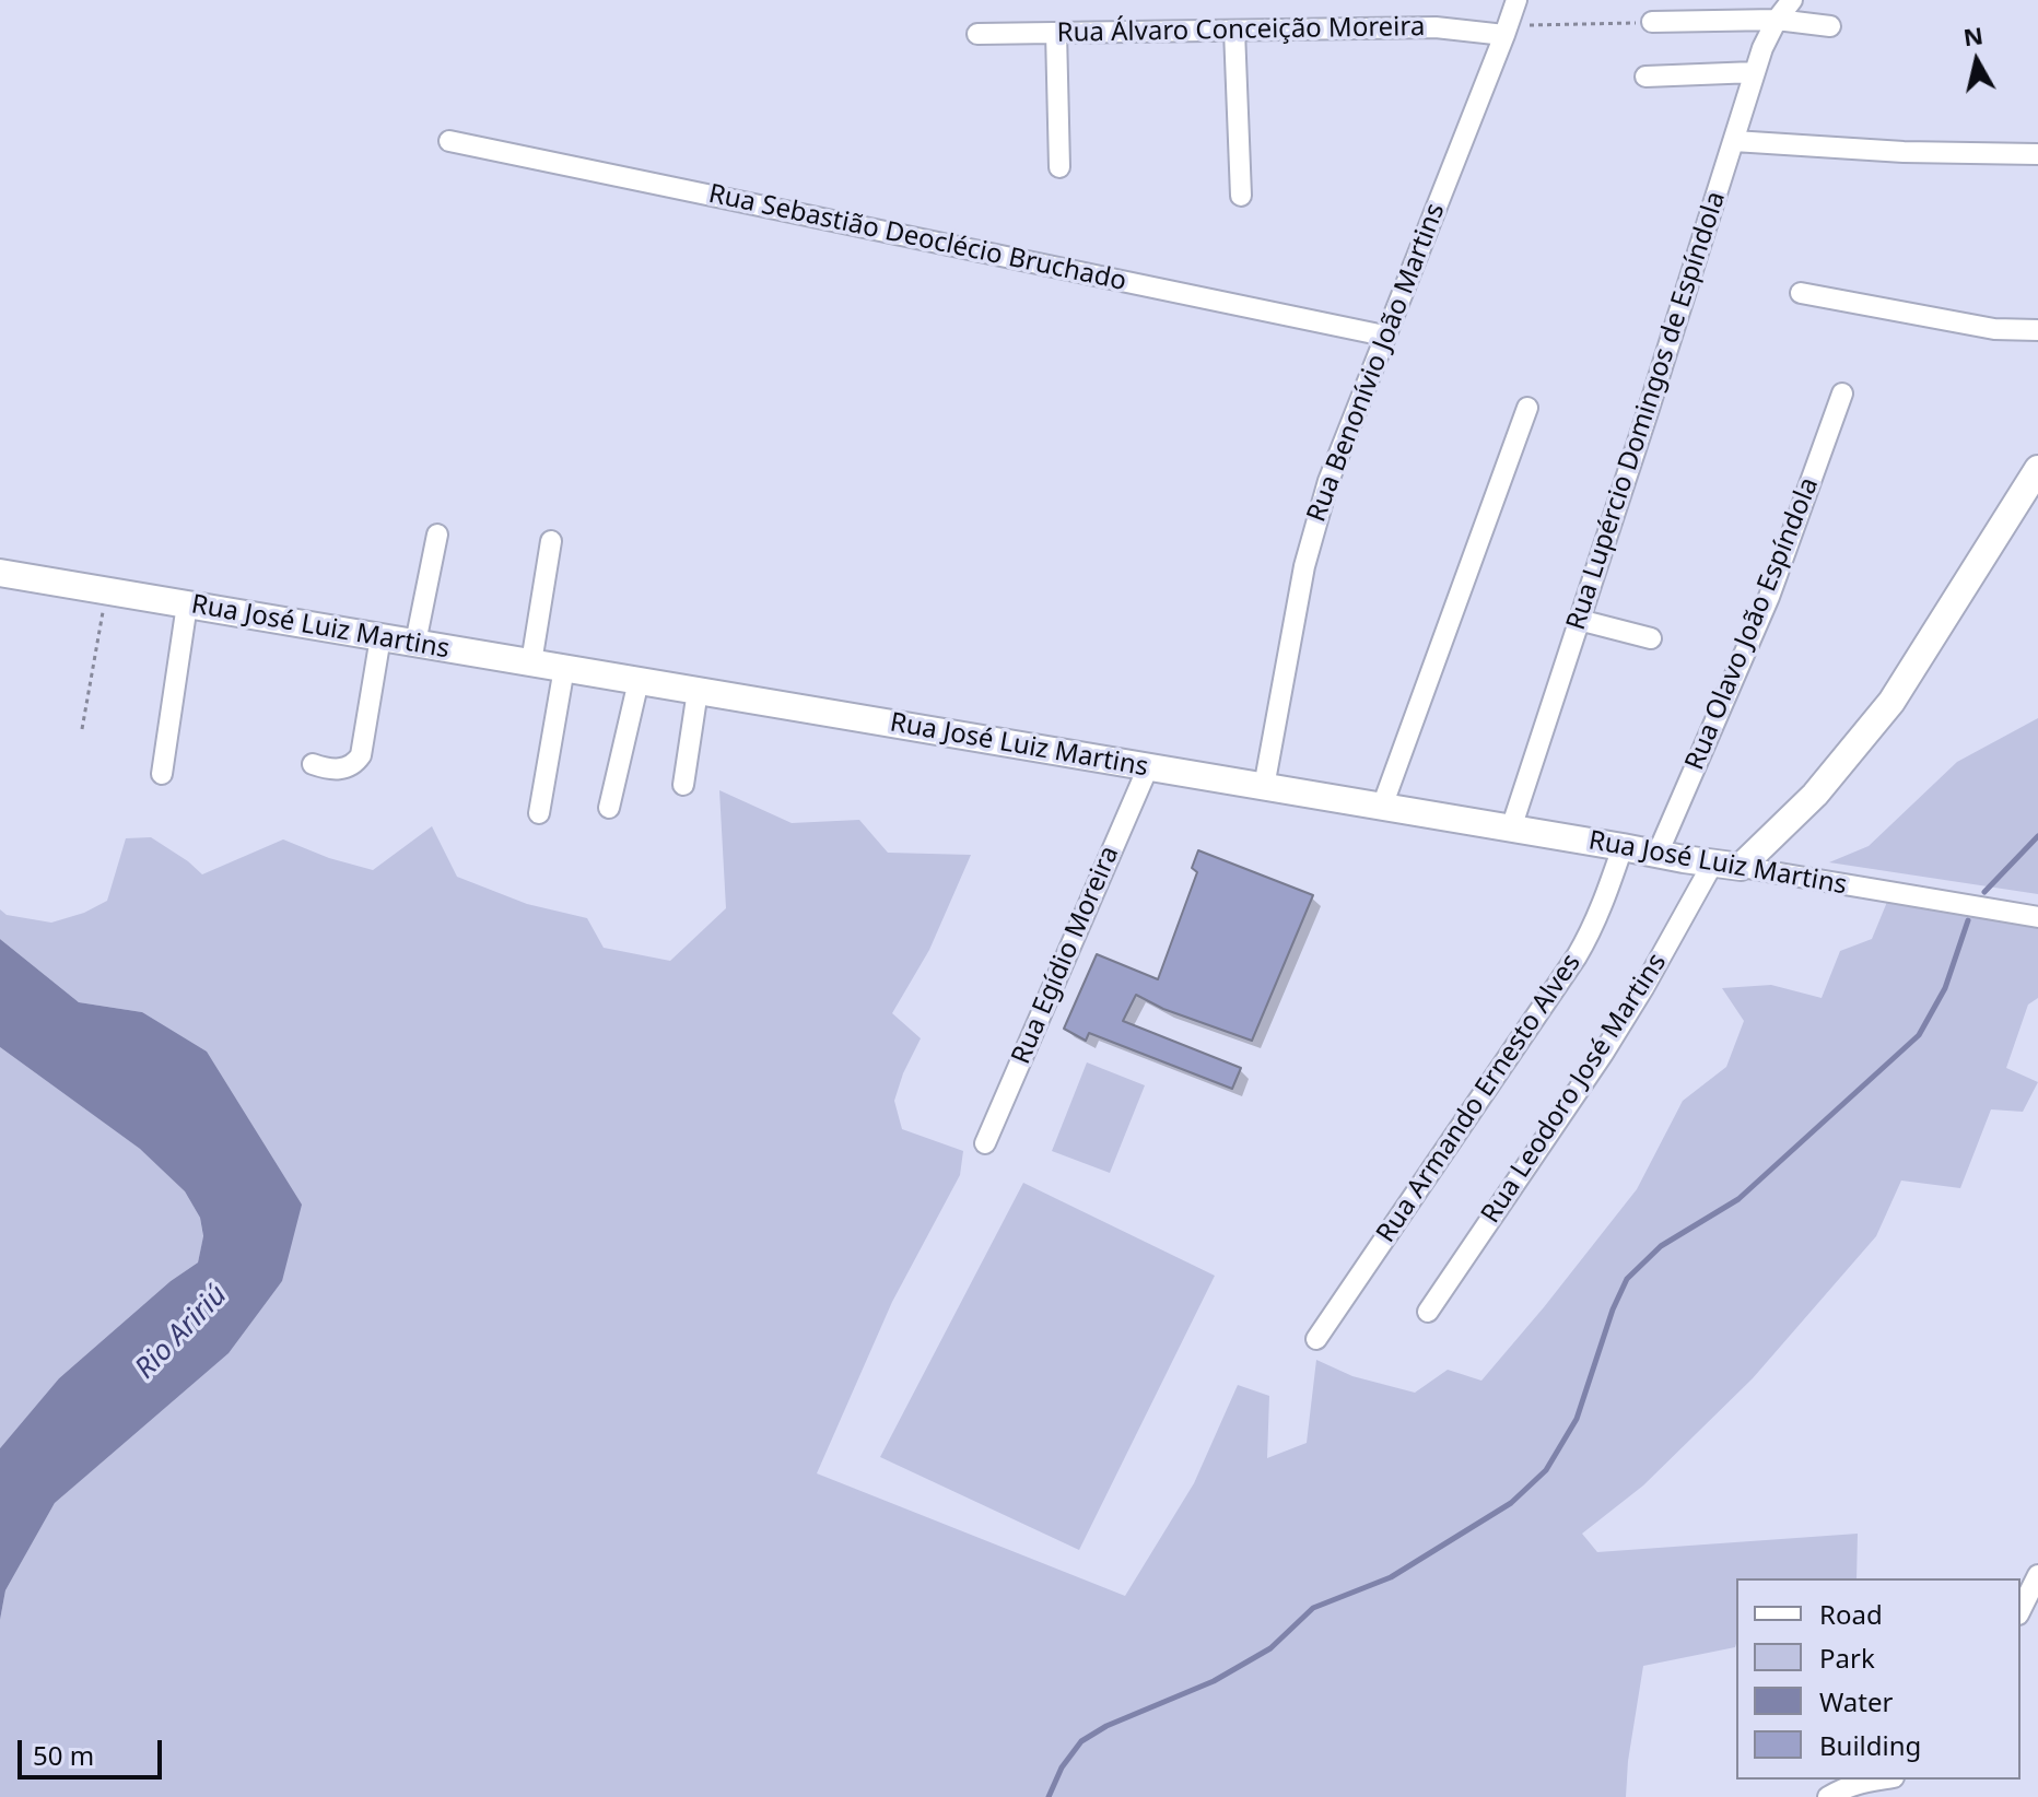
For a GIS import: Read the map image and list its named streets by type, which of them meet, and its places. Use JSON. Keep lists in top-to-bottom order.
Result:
{
  "streets": {
    "main road": ["Rua José Luiz Martins"],
    "street": [
      "Rua Álvaro Conceição Moreira",
      "Rua Sebastião Deoclécio Bruchado",
      "Rua Benonívio João Martins",
      "Rua Lupércio Domingos de Espíndola",
      "Rua Olavo João Espíndola",
      "Rua Egídio Moreira",
      "Rua Leodoro José Martins",
      "Rua Armando Ernesto Alves"
    ]
  },
  "crossings": [
    ["Rua Álvaro Conceição Moreira", "Rua Benonívio João Martins"],
    ["Rua Sebastião Deoclécio Bruchado", "Rua Benonívio João Martins"],
    ["Rua Benonívio João Martins", "Rua José Luiz Martins"],
    ["Rua Lupércio Domingos de Espíndola", "Rua José Luiz Martins"],
    ["Rua Olavo João Espíndola", "Rua José Luiz Martins"],
    ["Rua José Luiz Martins", "Rua Egídio Moreira"],
    ["Rua José Luiz Martins", "Rua Leodoro José Martins"],
    ["Rua José Luiz Martins", "Rua Armando Ernesto Alves"]
  ],
  "water": ["Rio Aririú"],
  "legend": [
    "Road",
    "Park",
    "Water",
    "Building"
  ],
  "scale_bar": "50 m",
  "north": "top"
}
